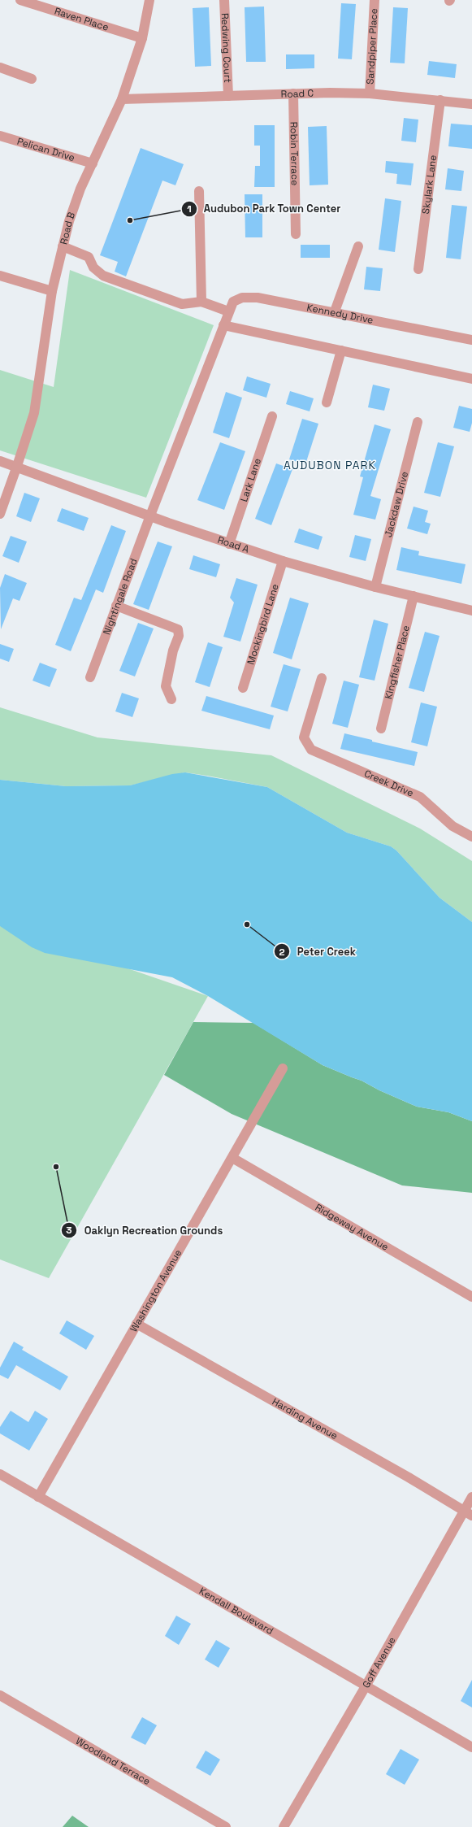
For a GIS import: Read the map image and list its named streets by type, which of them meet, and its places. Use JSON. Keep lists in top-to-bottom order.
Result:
{
  "streets": {
    "street": [
      "Raven Place",
      "Sandpiper Place",
      "Redwing Court",
      "Road C",
      "Pelican Drive",
      "Robin Terrace",
      "Skylark Lane",
      "Road B",
      "Kennedy Drive",
      "Lark Lane",
      "Jackdaw Drive",
      "Road A",
      "Nightingale Road",
      "Mockingbird Lane",
      "Kingfisher Place",
      "Creek Drive",
      "Ridgeway Avenue",
      "Washington Avenue",
      "Harding Avenue",
      "Kendall Boulevard",
      "Goff Avenue",
      "Woodland Terrace"
    ]
  },
  "crossings": [
    ["Raven Place", "Road B"],
    ["Sandpiper Place", "Road C"],
    ["Redwing Court", "Road C"],
    ["Road C", "Robin Terrace"],
    ["Road C", "Skylark Lane"],
    ["Road C", "Road B"],
    ["Pelican Drive", "Road B"],
    ["Road B", "Road A"],
    ["Kennedy Drive", "Road A"],
    ["Kennedy Drive", "Nightingale Road"],
    ["Lark Lane", "Road A"],
    ["Jackdaw Drive", "Road A"],
    ["Road A", "Nightingale Road"],
    ["Road A", "Mockingbird Lane"],
    ["Road A", "Kingfisher Place"],
    ["Ridgeway Avenue", "Washington Avenue"],
    ["Washington Avenue", "Harding Avenue"],
    ["Washington Avenue", "Kendall Boulevard"],
    ["Harding Avenue", "Goff Avenue"],
    ["Kendall Boulevard", "Goff Avenue"]
  ],
  "districts": ["AUDUBON PARK"],
  "places": ["Audubon Park Town Center", "Peter Creek", "Oaklyn Recreation Grounds"]
}
